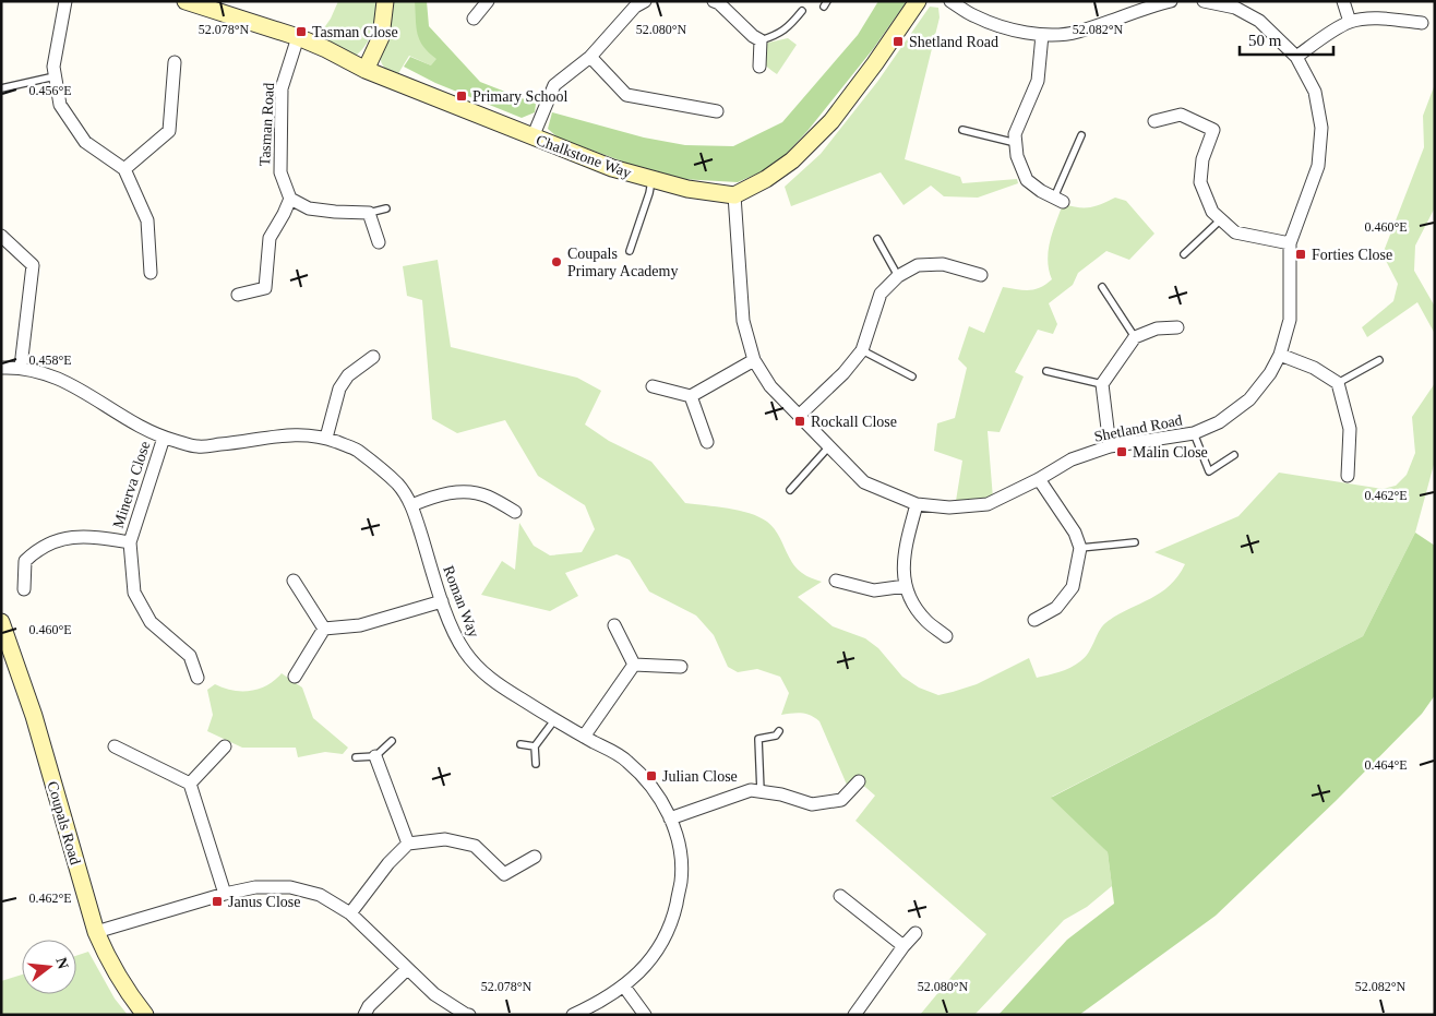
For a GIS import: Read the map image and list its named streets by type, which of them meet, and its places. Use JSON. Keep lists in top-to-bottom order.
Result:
{
  "streets": {
    "street": [
      "Tasman Road",
      "Chalkstone Way",
      "Shetland Road",
      "Minerva Close",
      "Roman Way",
      "Coupals Road"
    ]
  },
  "crossings": [
    ["Tasman Road", "Chalkstone Way"],
    ["Chalkstone Way", "Shetland Road"],
    ["Minerva Close", "Roman Way"]
  ],
  "places": {
    "transit": [
      "Tasman Close",
      "Shetland Road",
      "Primary School",
      "Forties Close",
      "Rockall Close",
      "Malin Close",
      "Julian Close",
      "Janus Close"
    ],
    "other": ["Coupals Primary Academy"]
  },
  "scale_bar": "50 m",
  "north": "right",
  "coordinates": [
    "52.078°N",
    "52.080°N",
    "52.082°N",
    "0.456°E",
    "0.460°E",
    "0.458°E",
    "0.462°E",
    "0.464°E"
  ]
}
